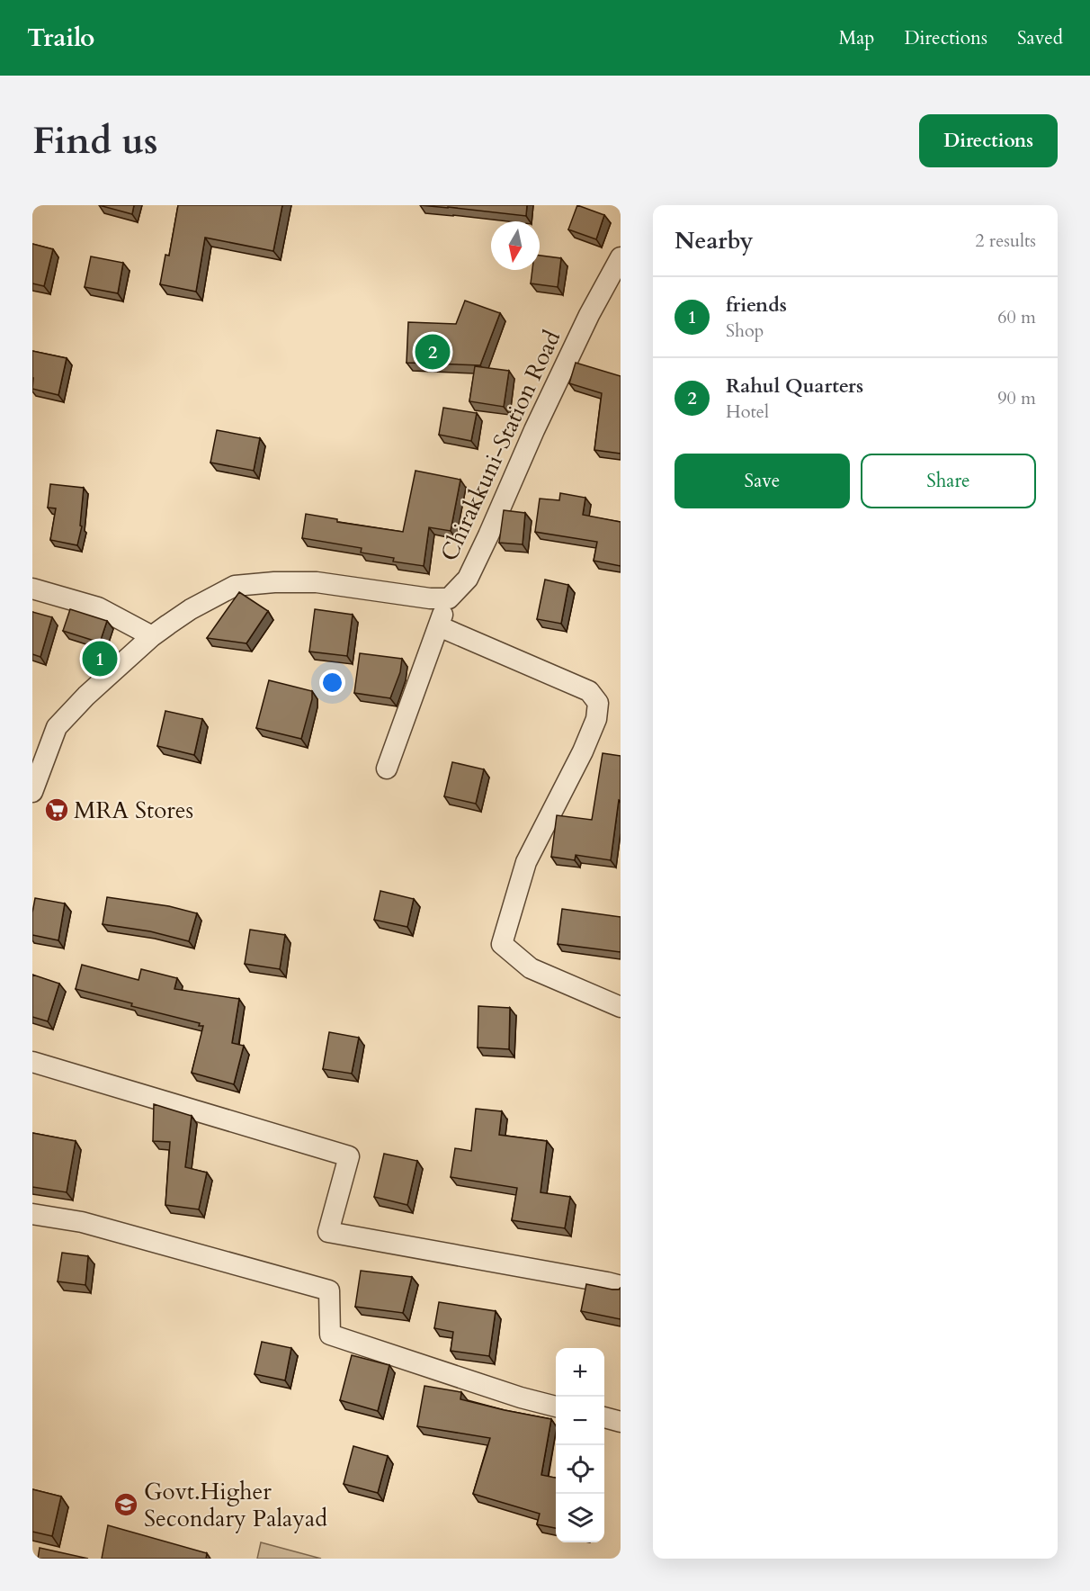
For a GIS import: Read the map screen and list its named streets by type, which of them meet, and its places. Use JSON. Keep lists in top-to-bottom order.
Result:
{
  "streets": {
    "street": ["Chirakkuni-Station Road"]
  },
  "places": {
    "supermarket": ["MRA Stores"],
    "school or university": ["Govt.Higher Secondary Palayad"]
  },
  "north": "bottom",
  "page": {
    "header": "Trailo",
    "nav": ["Map", "Directions", "Saved"],
    "buttons": [
      "Directions",
      ["Save", "Share"]
    ],
    "title": "Find us",
    "heading": ["Nearby", "2 results"],
    "list": [
      {
        "mark": "1",
        "name": "friends",
        "note": "Shop",
        "value": "60 m"
      },
      {
        "mark": "2",
        "name": "Rahul Quarters",
        "note": "Hotel",
        "value": "90 m"
      }
    ],
    "pins": ["2", "1"],
    "map_buttons": ["+", "−"]
  }
}
